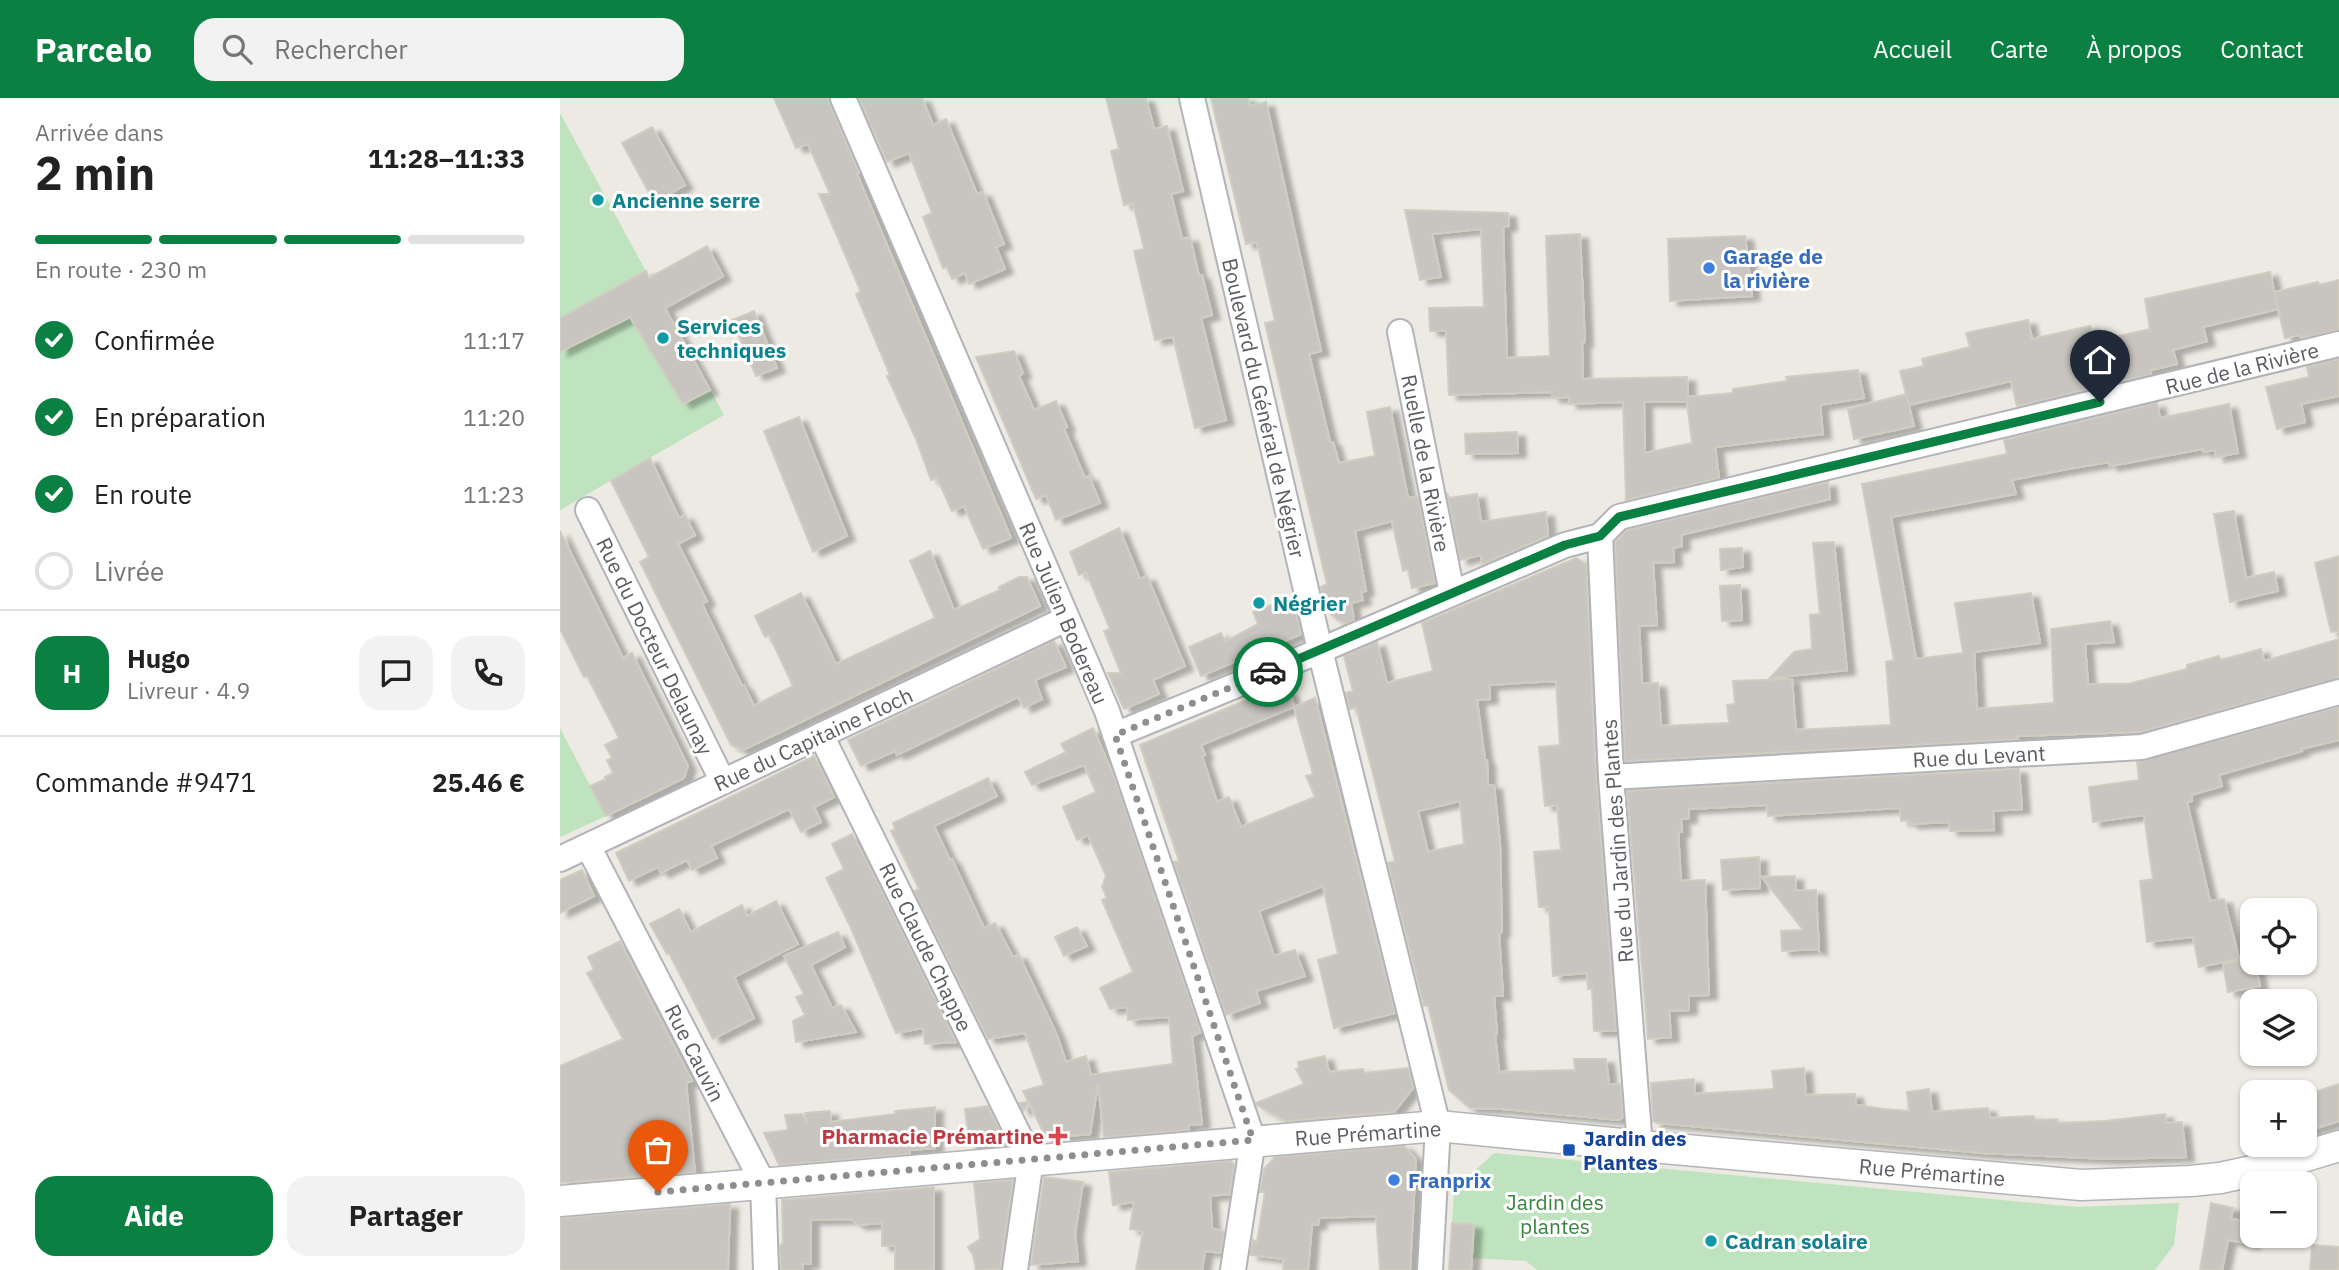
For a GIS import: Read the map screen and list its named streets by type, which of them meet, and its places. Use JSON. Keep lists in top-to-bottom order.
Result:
{
  "streets": {
    "street": [
      "Rue de la Rivière",
      "Boulevard du Général de Négrier",
      "Ruelle de la Rivière",
      "Rue Julien Bodereau",
      "Rue du Docteur Delaunay",
      "Rue du Capitaine Floch",
      "Rue du Levant",
      "Rue du Jardin des Plantes",
      "Rue Claude Chappe",
      "Rue Cauvin",
      "Rue Prémartine"
    ]
  },
  "crossings": [
    ["Rue de la Rivière", "Boulevard du Général de Négrier"],
    ["Rue de la Rivière", "Ruelle de la Rivière"],
    ["Rue de la Rivière", "Rue Julien Bodereau"],
    ["Rue de la Rivière", "Rue du Jardin des Plantes"],
    ["Boulevard du Général de Négrier", "Rue Prémartine"],
    ["Rue Julien Bodereau", "Rue du Capitaine Floch"],
    ["Rue Julien Bodereau", "Rue Prémartine"],
    ["Rue du Docteur Delaunay", "Rue du Capitaine Floch"],
    ["Rue du Capitaine Floch", "Rue Claude Chappe"],
    ["Rue du Capitaine Floch", "Rue Cauvin"],
    ["Rue du Levant", "Rue du Jardin des Plantes"],
    ["Rue du Jardin des Plantes", "Rue Prémartine"],
    ["Rue Claude Chappe", "Rue Prémartine"],
    ["Rue Cauvin", "Rue Prémartine"]
  ],
  "parks": ["Jardin des plantes"],
  "places": {
    "other": [
      "Ancienne serre",
      "Garage de la rivière",
      "Services techniques",
      "Négrier",
      "Franprix",
      "Cadran solaire"
    ],
    "health": ["Pharmacie Prémartine"],
    "transit": ["Jardin des Plantes"]
  },
  "page": {
    "header": "Parcelo",
    "search": "Rechercher",
    "nav": [
      "Accueil",
      "Carte",
      "À propos",
      "Contact"
    ],
    "heading": ["2 min", "Arrivée dans", "11:28–11:33"],
    "panel": [
      "Hugo",
      "Livreur · 4.9",
      "Commande #9471",
      "25.46 €"
    ],
    "bar": "En route · 230 m",
    "list": [
      ["Confirmée", "11:17"],
      ["En préparation", "11:20"],
      ["En route", "11:23"],
      "Livrée"
    ],
    "round": "H",
    "map_buttons": ["+", "−"],
    "buttons": ["Aide", "Partager"]
  }
}
